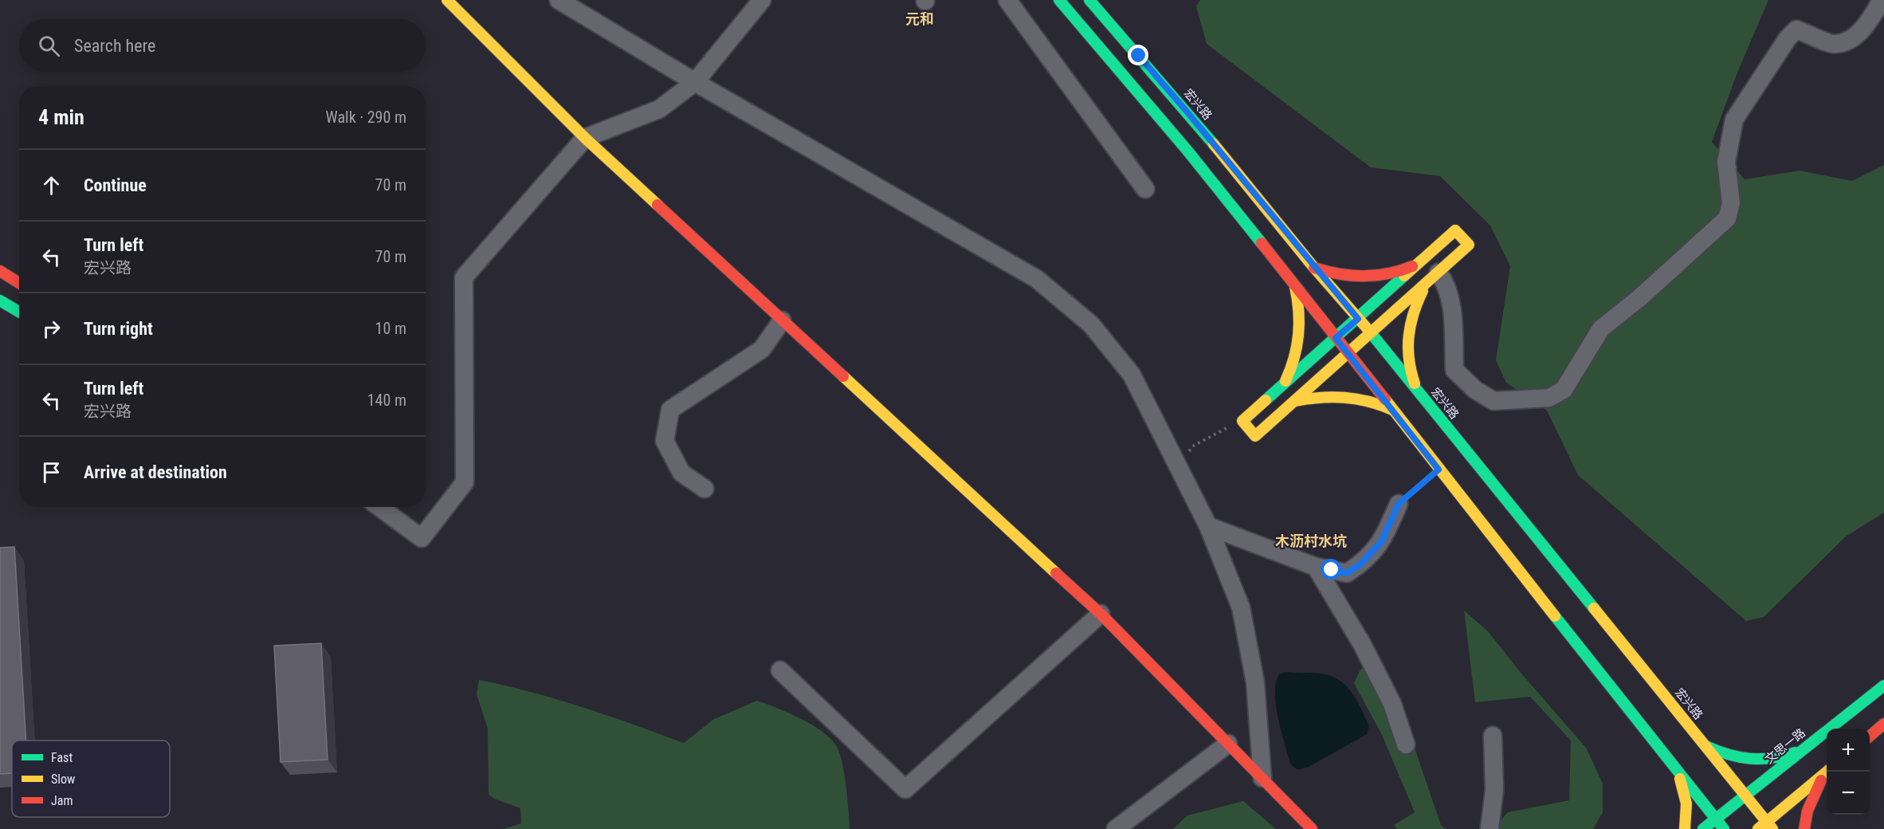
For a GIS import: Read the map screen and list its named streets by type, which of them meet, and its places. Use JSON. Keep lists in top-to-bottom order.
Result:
{
  "streets": {
    "street": ["宏兴路", "文思一路"]
  },
  "crossings": [
    ["宏兴路", "文思一路"]
  ],
  "districts": ["元和", "木沥村水坑"],
  "legend": ["Fast", "Slow", "Jam"],
  "page": {
    "search": "Search here",
    "heading": ["4 min", "Walk · 290 m"],
    "list": [
      ["Continue", "70 m"],
      ["Turn left", "宏兴路", "70 m"],
      ["Turn right", "10 m"],
      ["Turn left", "宏兴路", "140 m"],
      "Arrive at destination"
    ],
    "map_buttons": ["+", "−"]
  }
}
